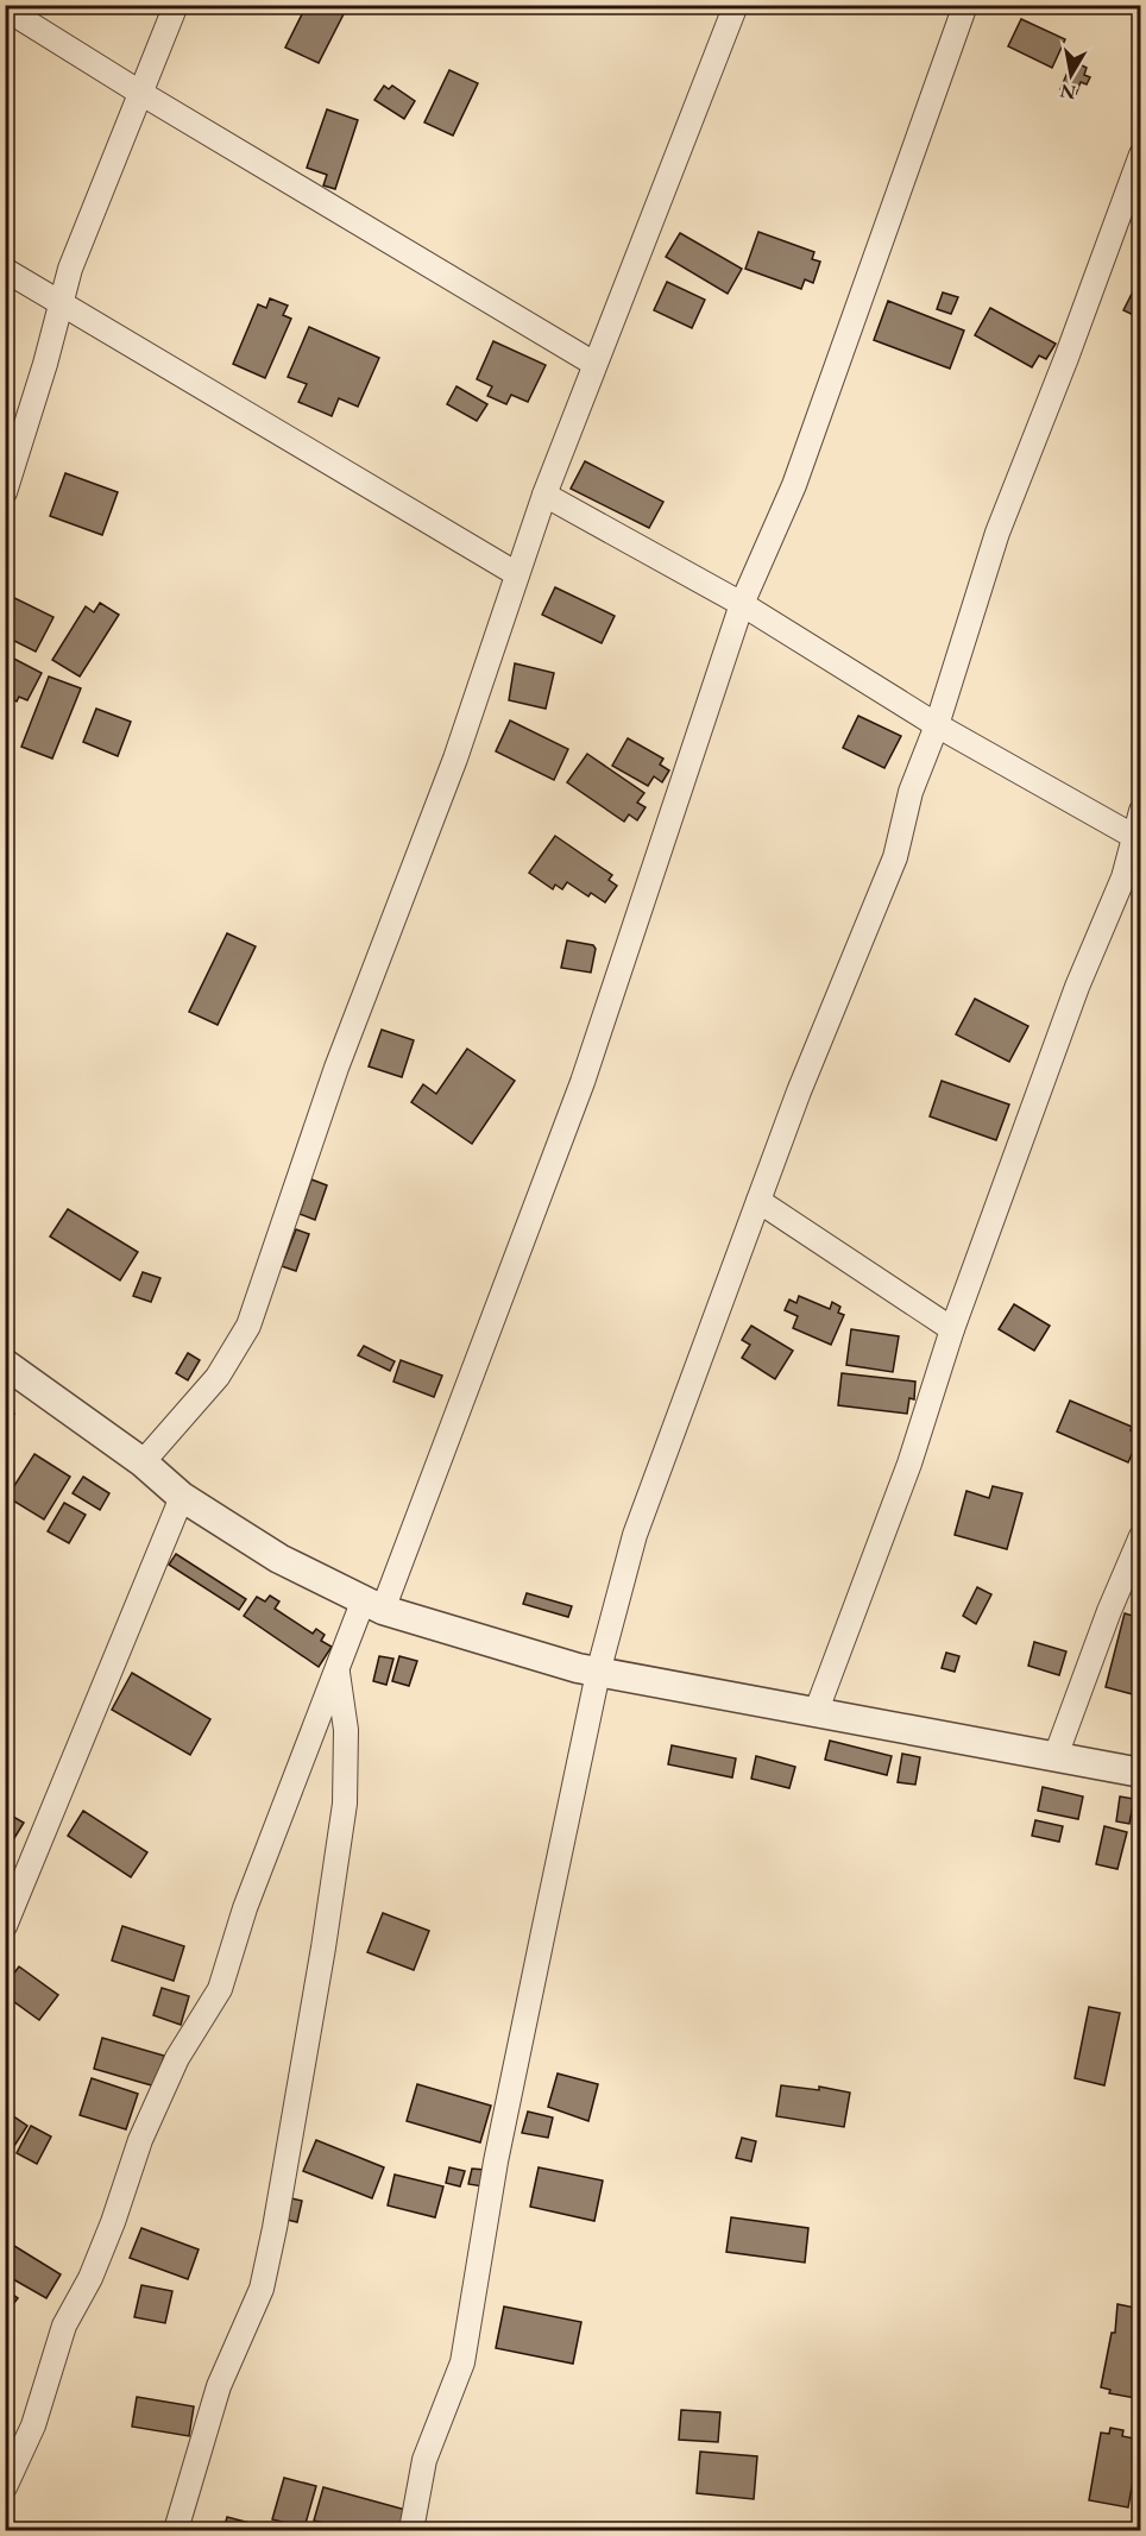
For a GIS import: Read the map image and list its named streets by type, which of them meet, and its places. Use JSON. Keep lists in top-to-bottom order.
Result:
{
  "north": "bottom"
}
